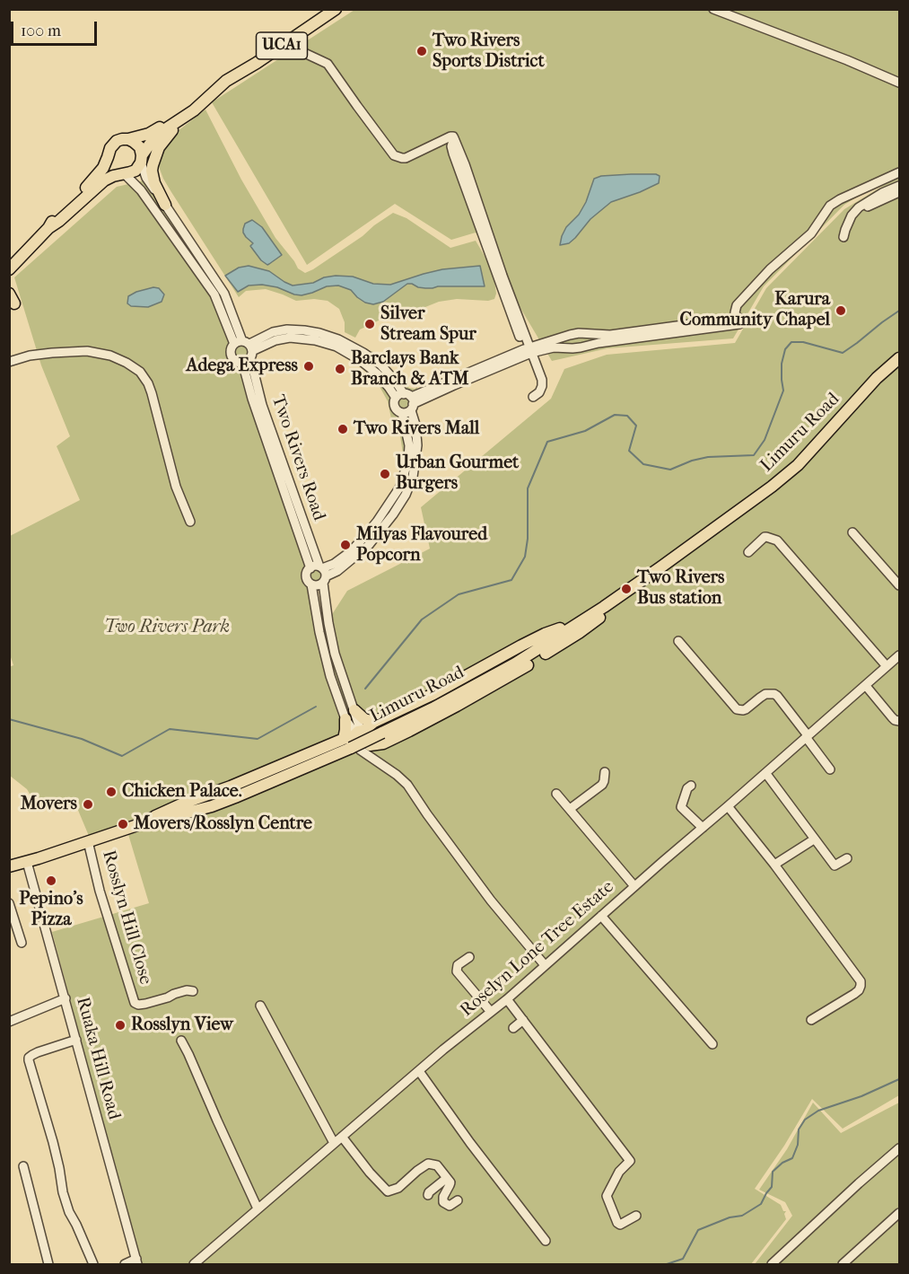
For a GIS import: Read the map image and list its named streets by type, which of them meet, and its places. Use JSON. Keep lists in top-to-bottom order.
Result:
{
  "streets": {
    "main road": ["UCA1", "Limuru Road"],
    "street": [
      "Two Rivers Road",
      "Rosslyn Hill Close",
      "Roselyn Lone Tree Estate",
      "Ruaka Hill Road"
    ]
  },
  "crossings": [
    ["UCA1", "Two Rivers Road"],
    ["Limuru Road", "Two Rivers Road"],
    ["Limuru Road", "Rosslyn Hill Close"],
    ["Limuru Road", "Ruaka Hill Road"]
  ],
  "parks": ["Two Rivers Park"],
  "places": [
    "Two Rivers Sports District",
    "Karura Community Chapel",
    "Silver Stream Spur",
    "Adega Express",
    "Barclays Bank Branch & ATM",
    "Two Rivers Mall",
    "Urban Gourmet Burgers",
    "Milyas Flavoured Popcorn",
    "Two Rivers Bus station",
    "Chicken Palace.",
    "Movers",
    "Movers/Rosslyn Centre",
    "Pepino's Pizza",
    "Rosslyn View"
  ],
  "scale_bar": "100 m"
}
